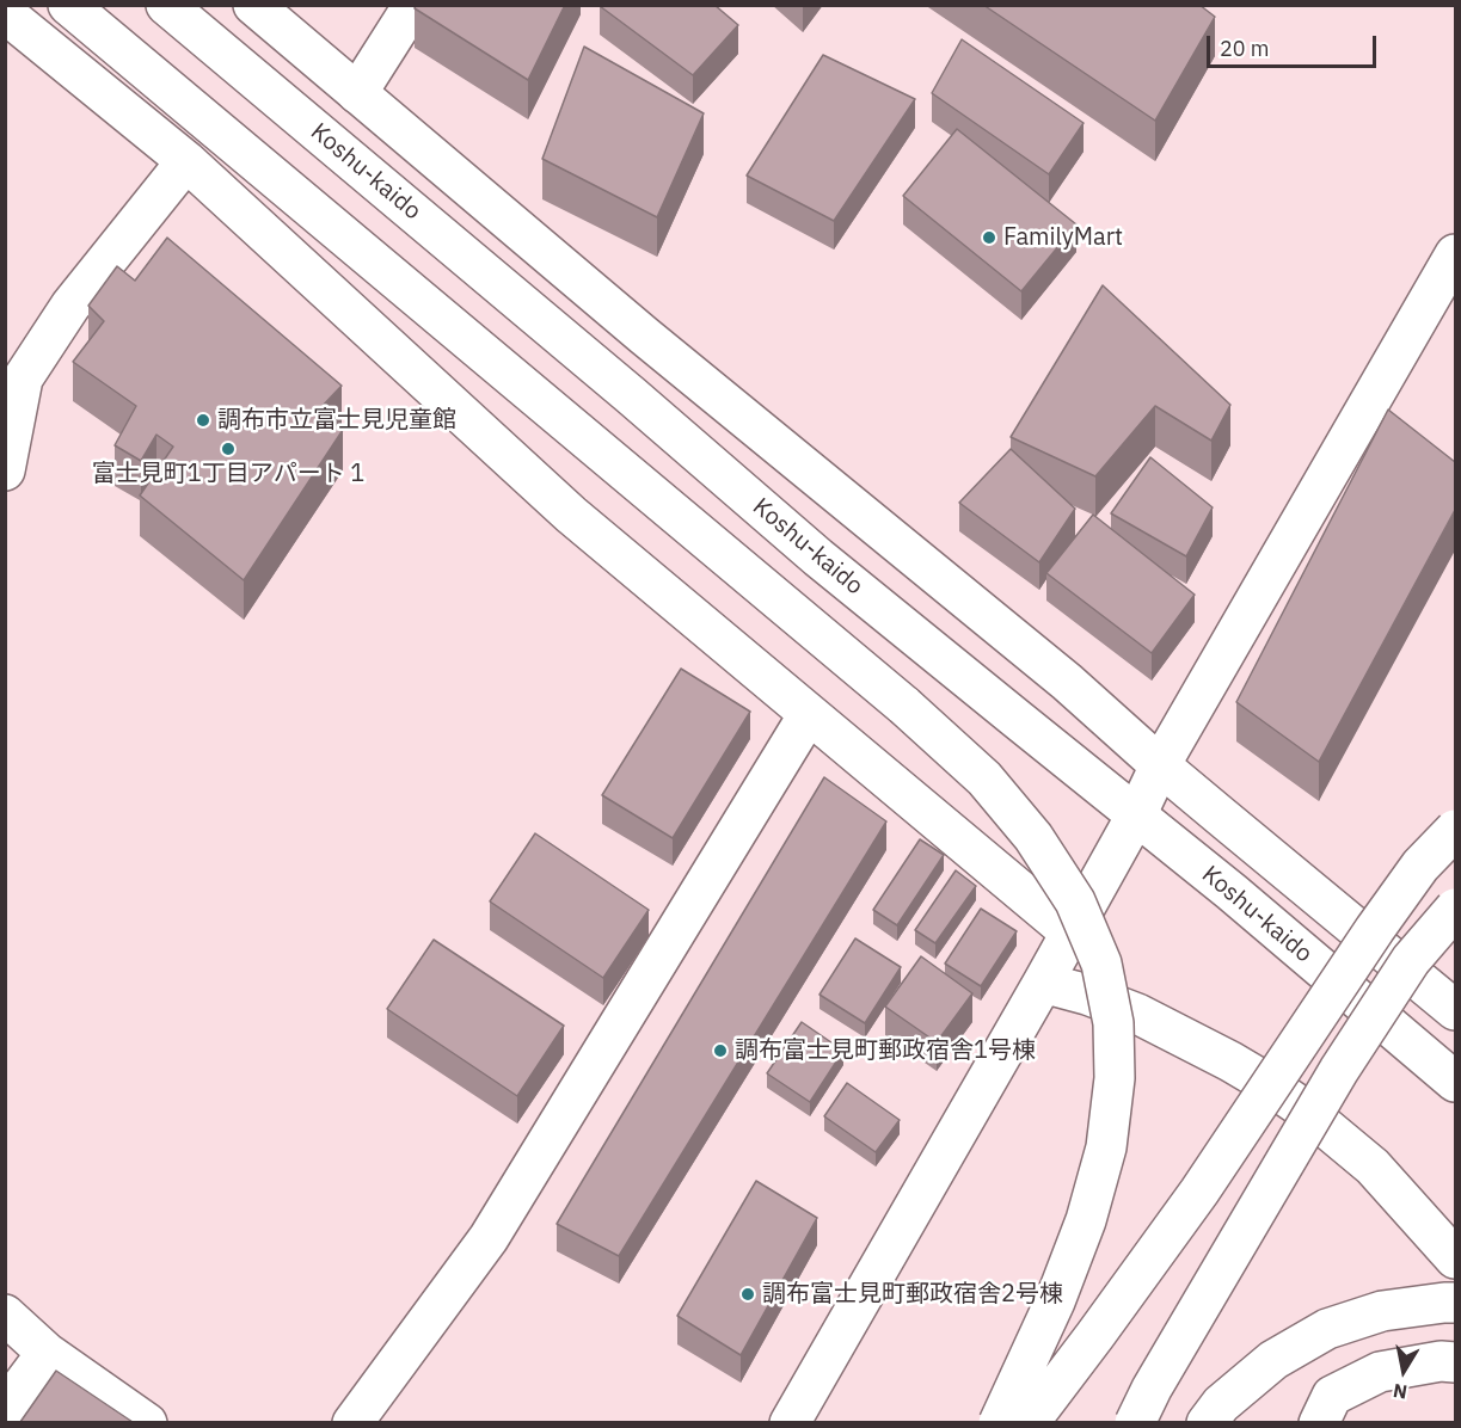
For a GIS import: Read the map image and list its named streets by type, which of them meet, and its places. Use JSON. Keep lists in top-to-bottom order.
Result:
{
  "streets": {
    "main road": ["Koshu-kaido"]
  },
  "places": [
    "FamilyMart",
    "調布市立富士見児童館",
    "富士見町1丁目アパート 1",
    "調布富士見町郵政宿舎1号棟",
    "調布富士見町郵政宿舎2号棟"
  ],
  "scale_bar": "20 m",
  "north": "bottom"
}
